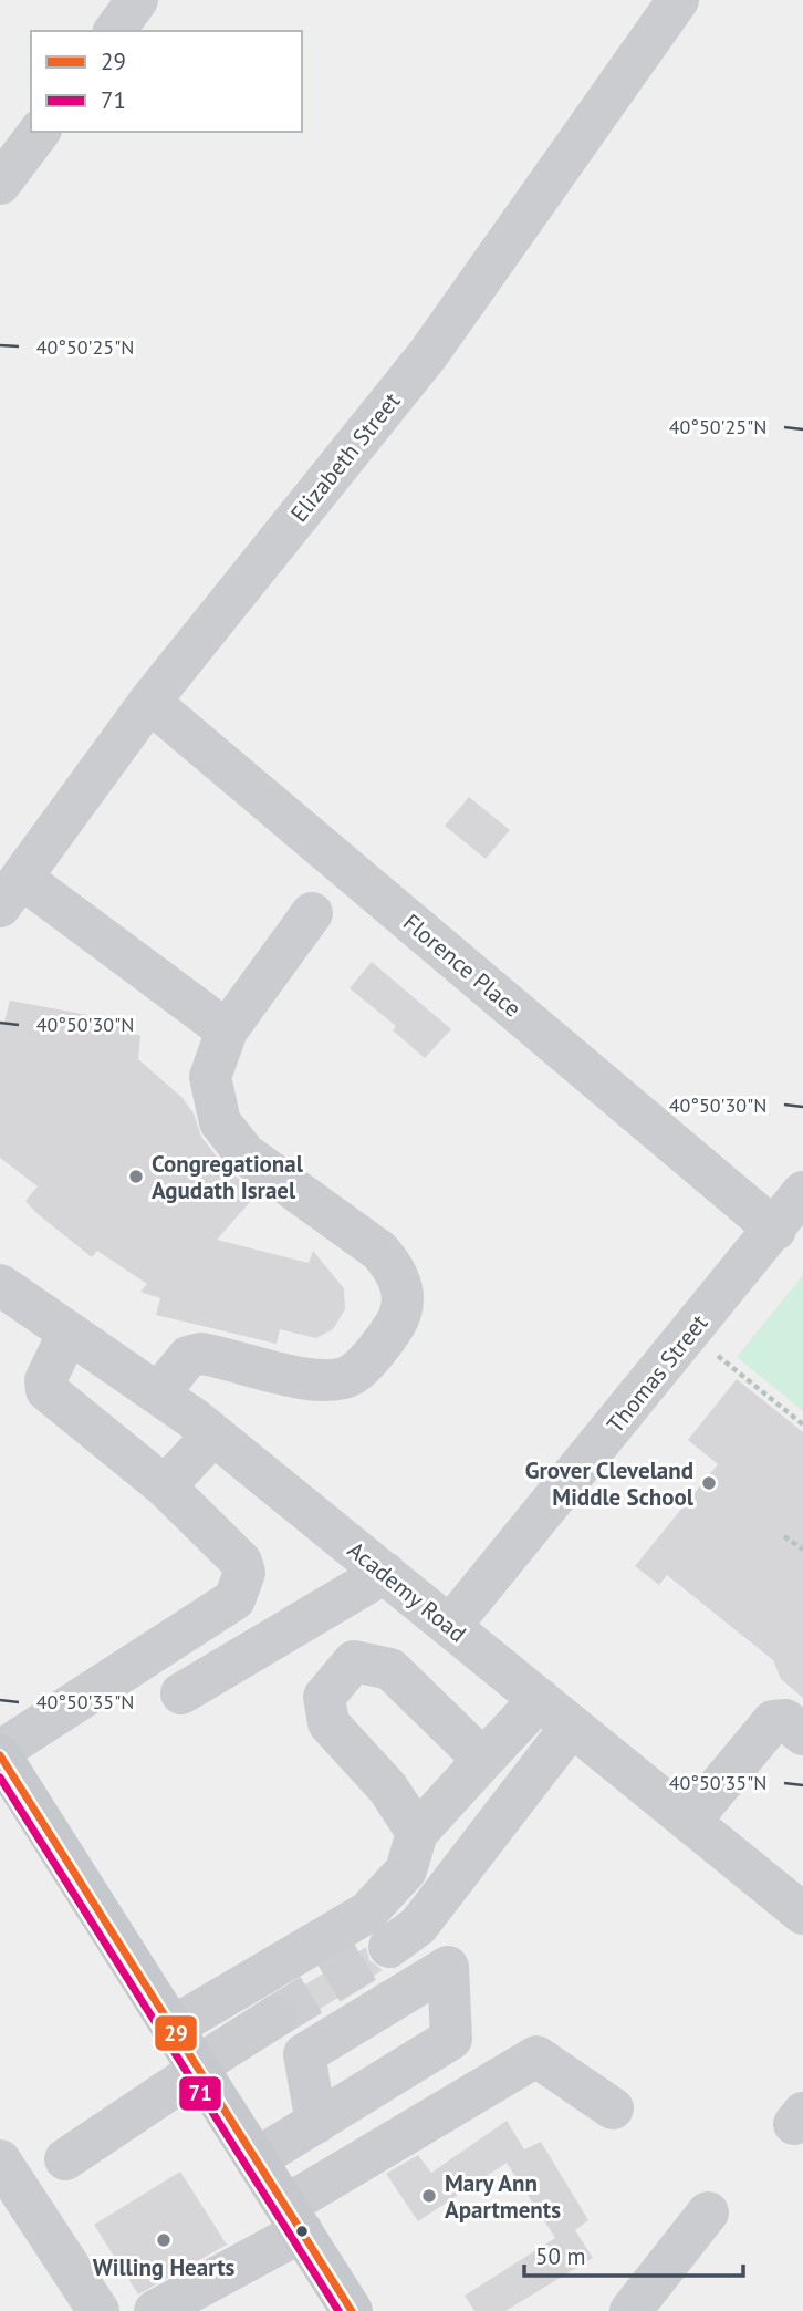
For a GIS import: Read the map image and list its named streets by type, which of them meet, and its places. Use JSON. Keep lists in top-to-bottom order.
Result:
{
  "streets": {
    "street": [
      "Elizabeth Street",
      "Florence Place",
      "Thomas Street",
      "Academy Road"
    ]
  },
  "crossings": [
    ["Elizabeth Street", "Florence Place"],
    ["Florence Place", "Thomas Street"],
    ["Thomas Street", "Academy Road"]
  ],
  "places": [
    "Congregational Agudath Israel",
    "Grover Cleveland Middle School",
    "Mary Ann Apartments",
    "Willing Hearts"
  ],
  "lines": ["transit line 29", "transit line 71"],
  "legend": ["29", "71"],
  "scale_bar": "50 m",
  "coordinates": ["40°50'25\"N", "40°50'30\"N", "40°50'35\"N"]
}
